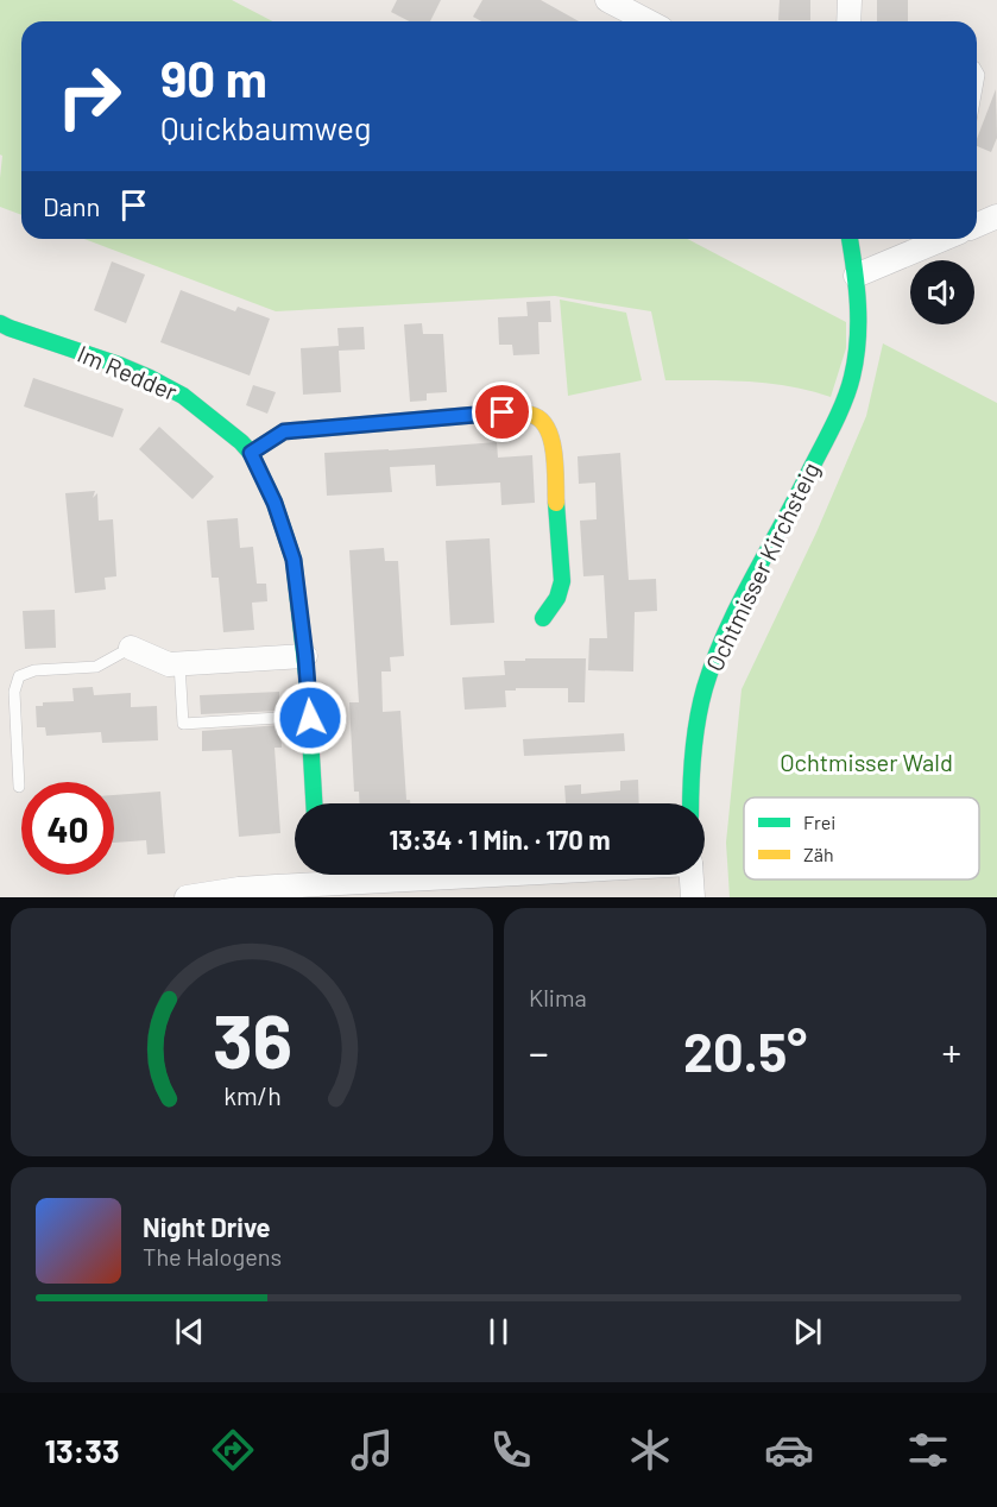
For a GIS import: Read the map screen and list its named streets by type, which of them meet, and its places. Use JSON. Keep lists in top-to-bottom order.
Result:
{
  "streets": {
    "street": ["Im Redder", "Ochtmisser Kirchsteig"]
  },
  "parks": ["Ochtmisser Wald"],
  "legend": ["Frei", "Zäh"],
  "page": {
    "turn": ["90 m", "Quickbaumweg"],
    "then": "Dann",
    "limit": "40",
    "trip": "13:34 · 1 Min. · 170 m",
    "tile": "Klima",
    "heat": ["−", "20.5°", "+"],
    "song": ["Night Drive", "The Halogens"],
    "tabs": "13:33",
    "gauge": ["36", "km/h"]
  }
}
